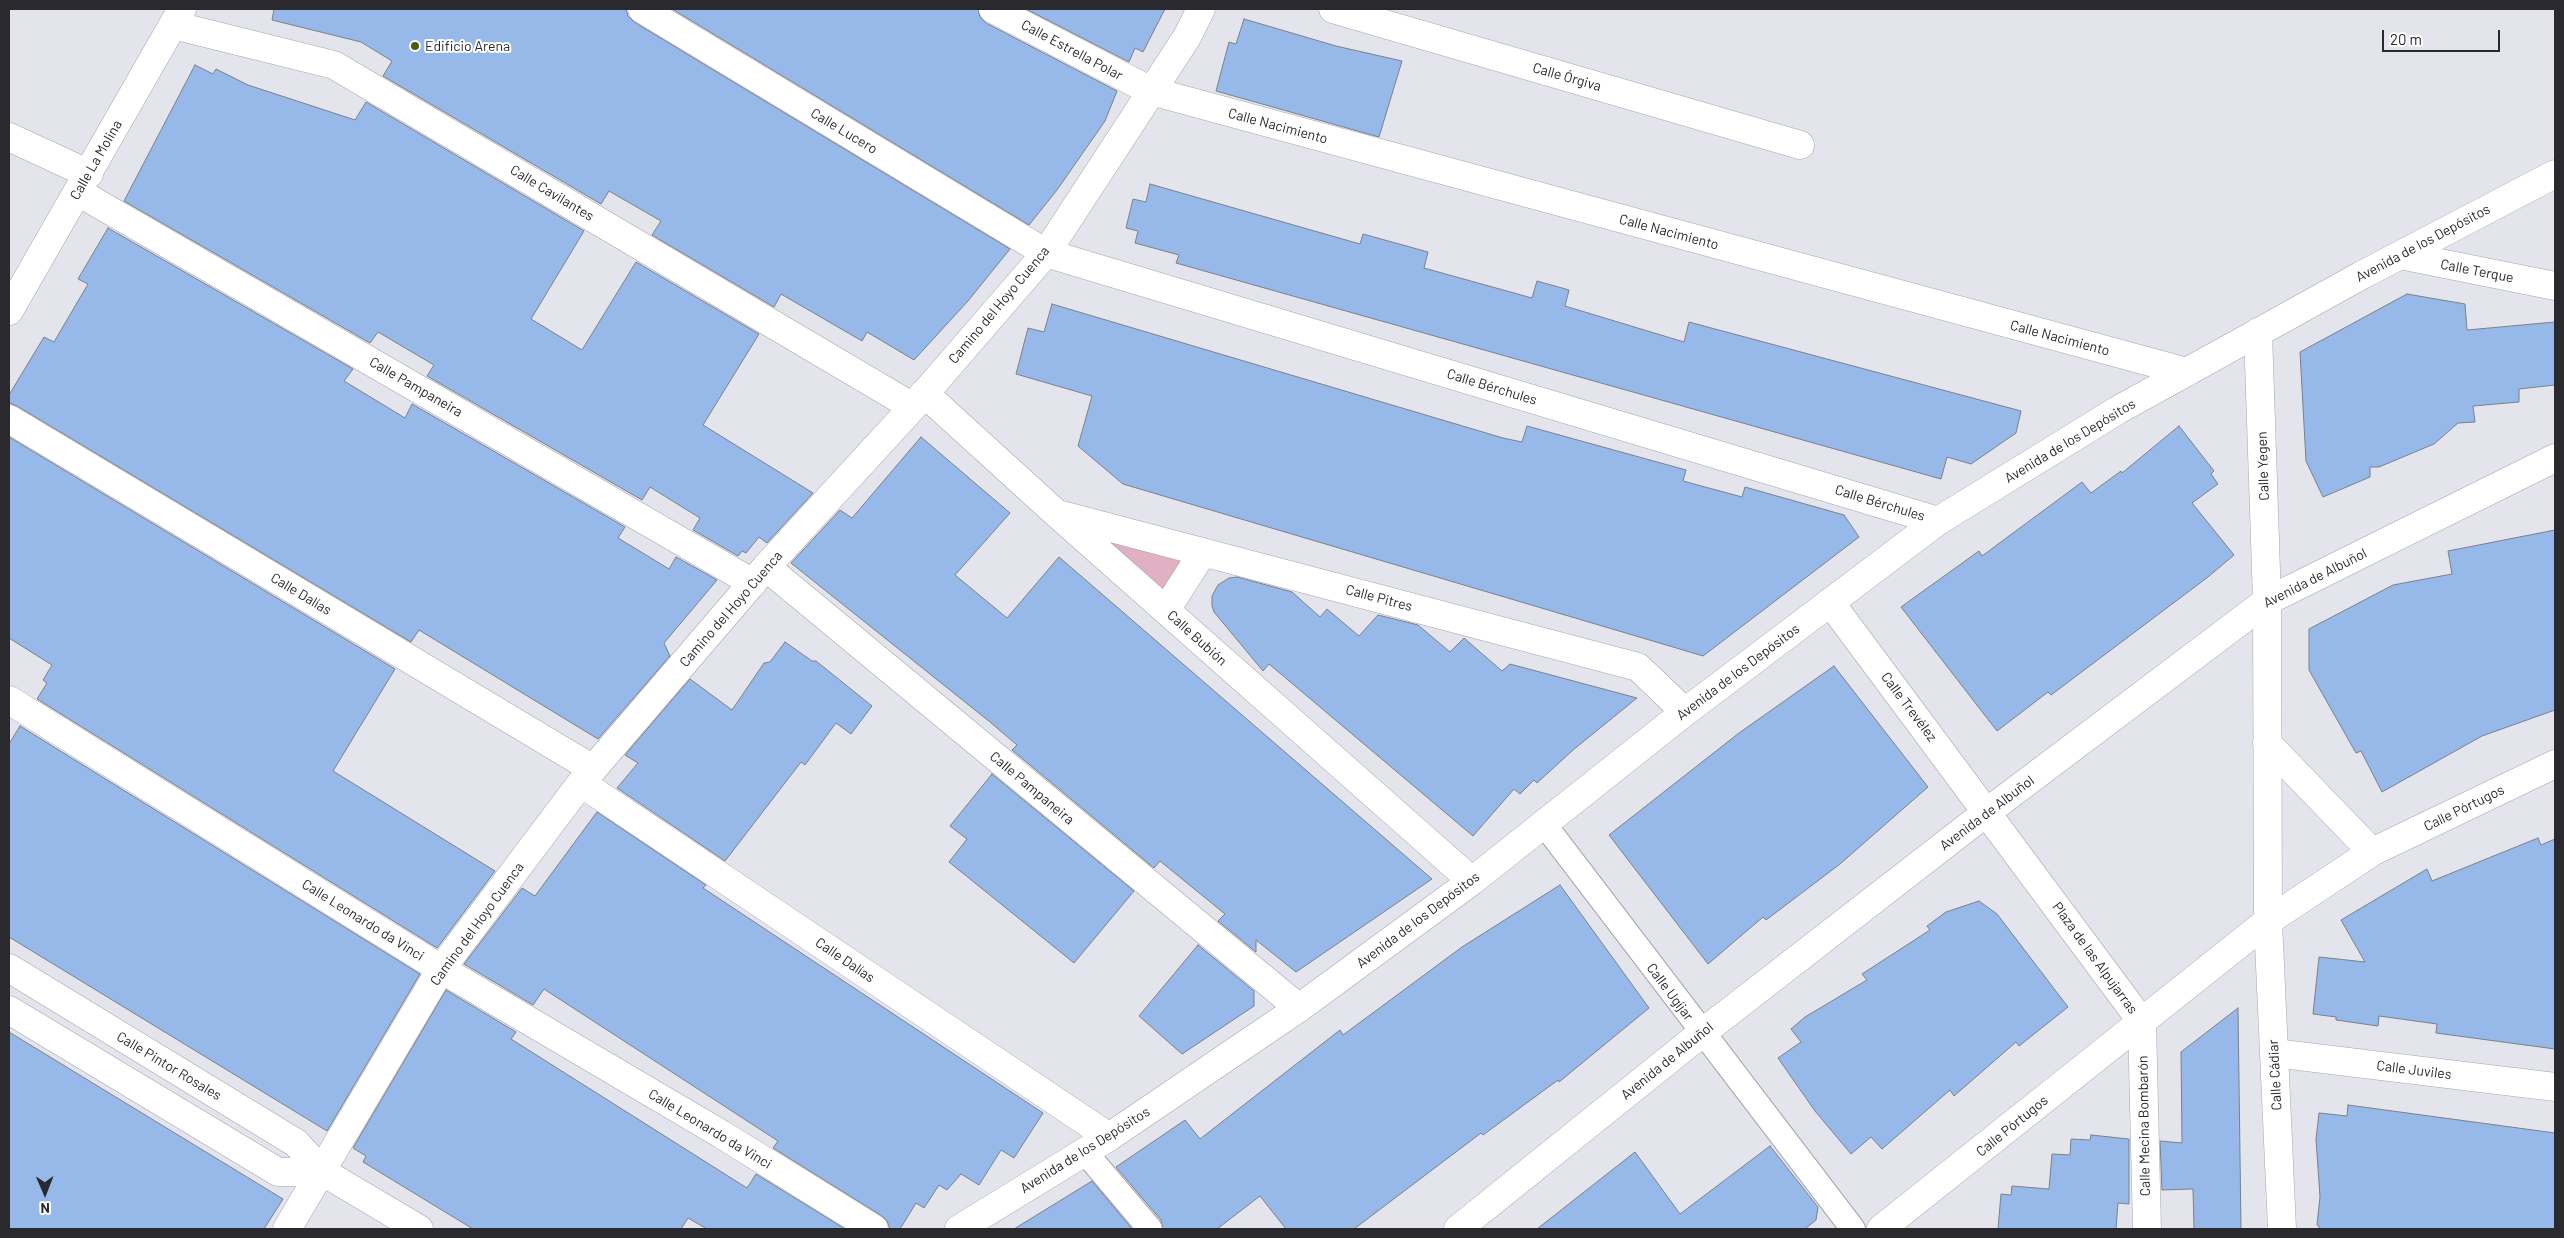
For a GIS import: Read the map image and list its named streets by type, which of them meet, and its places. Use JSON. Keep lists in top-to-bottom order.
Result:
{
  "streets": {
    "street": [
      "Calle Estrella Polar",
      "Calle Órgiva",
      "Calle Nacimiento",
      "Calle Lucero",
      "Calle La Molina",
      "Calle Cavilantes",
      "Avenida de los Depósitos",
      "Calle Terque",
      "Camino del Hoyo Cuenca",
      "Calle Pampaneira",
      "Calle Bérchules",
      "Calle Yegen",
      "Avenida de Albuñol",
      "Calle Dalías",
      "Calle Pitres",
      "Calle Bubión",
      "Calle Trevélez",
      "Calle Pórtugos",
      "Calle Leonardo da Vinci",
      "Plaza de las Alpujarras",
      "Calle Ugíjar",
      "Calle Pintor Rosales",
      "Calle Juviles",
      "Calle Cádiar",
      "Calle Mecina Bombarón"
    ]
  },
  "crossings": [
    ["Calle Estrella Polar", "Calle Nacimiento"],
    ["Calle Estrella Polar", "Camino del Hoyo Cuenca"],
    ["Calle Nacimiento", "Avenida de los Depósitos"],
    ["Calle Nacimiento", "Camino del Hoyo Cuenca"],
    ["Calle Lucero", "Camino del Hoyo Cuenca"],
    ["Calle Lucero", "Calle Bérchules"],
    ["Calle La Molina", "Calle Cavilantes"],
    ["Calle La Molina", "Calle Pampaneira"],
    ["Calle Cavilantes", "Camino del Hoyo Cuenca"],
    ["Calle Cavilantes", "Calle Bubión"],
    ["Avenida de los Depósitos", "Calle Terque"],
    ["Avenida de los Depósitos", "Calle Pampaneira"],
    ["Avenida de los Depósitos", "Calle Bérchules"],
    ["Avenida de los Depósitos", "Calle Yegen"],
    ["Avenida de los Depósitos", "Calle Dalías"],
    ["Avenida de los Depósitos", "Calle Pitres"],
    ["Avenida de los Depósitos", "Calle Bubión"],
    ["Avenida de los Depósitos", "Calle Trevélez"],
    ["Avenida de los Depósitos", "Calle Ugíjar"],
    ["Camino del Hoyo Cuenca", "Calle Pampaneira"],
    ["Camino del Hoyo Cuenca", "Calle Bérchules"],
    ["Camino del Hoyo Cuenca", "Calle Dalías"],
    ["Camino del Hoyo Cuenca", "Calle Bubión"],
    ["Camino del Hoyo Cuenca", "Calle Leonardo da Vinci"],
    ["Camino del Hoyo Cuenca", "Calle Pintor Rosales"],
    ["Calle Yegen", "Avenida de Albuñol"],
    ["Avenida de Albuñol", "Calle Trevélez"],
    ["Avenida de Albuñol", "Plaza de las Alpujarras"],
    ["Avenida de Albuñol", "Calle Ugíjar"],
    ["Calle Pitres", "Calle Bubión"],
    ["Calle Trevélez", "Plaza de las Alpujarras"],
    ["Calle Pórtugos", "Plaza de las Alpujarras"],
    ["Calle Pórtugos", "Calle Mecina Bombarón"],
    ["Plaza de las Alpujarras", "Calle Cádiar"],
    ["Plaza de las Alpujarras", "Calle Mecina Bombarón"],
    ["Calle Juviles", "Calle Cádiar"]
  ],
  "places": ["Edificio Arena"],
  "scale_bar": "20 m",
  "north": "bottom"
}
